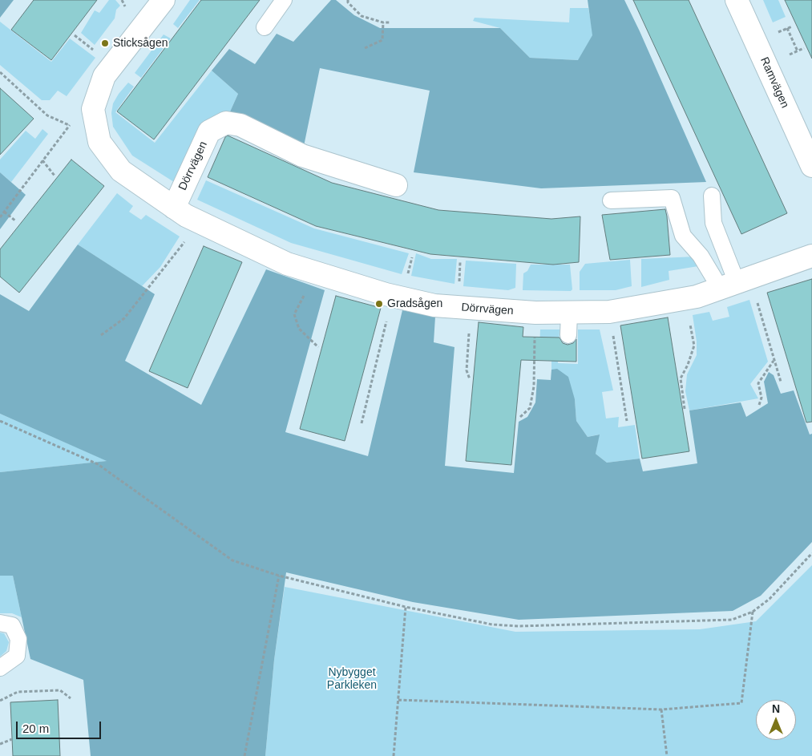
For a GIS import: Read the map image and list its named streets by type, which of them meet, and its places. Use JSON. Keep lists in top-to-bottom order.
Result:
{
  "streets": {
    "street": ["Ramvägen", "Dörrvägen"]
  },
  "parks": ["Nybygget Parkleken"],
  "places": ["Sticksågen", "Gradsågen"],
  "scale_bar": "20 m",
  "north": "top"
}
